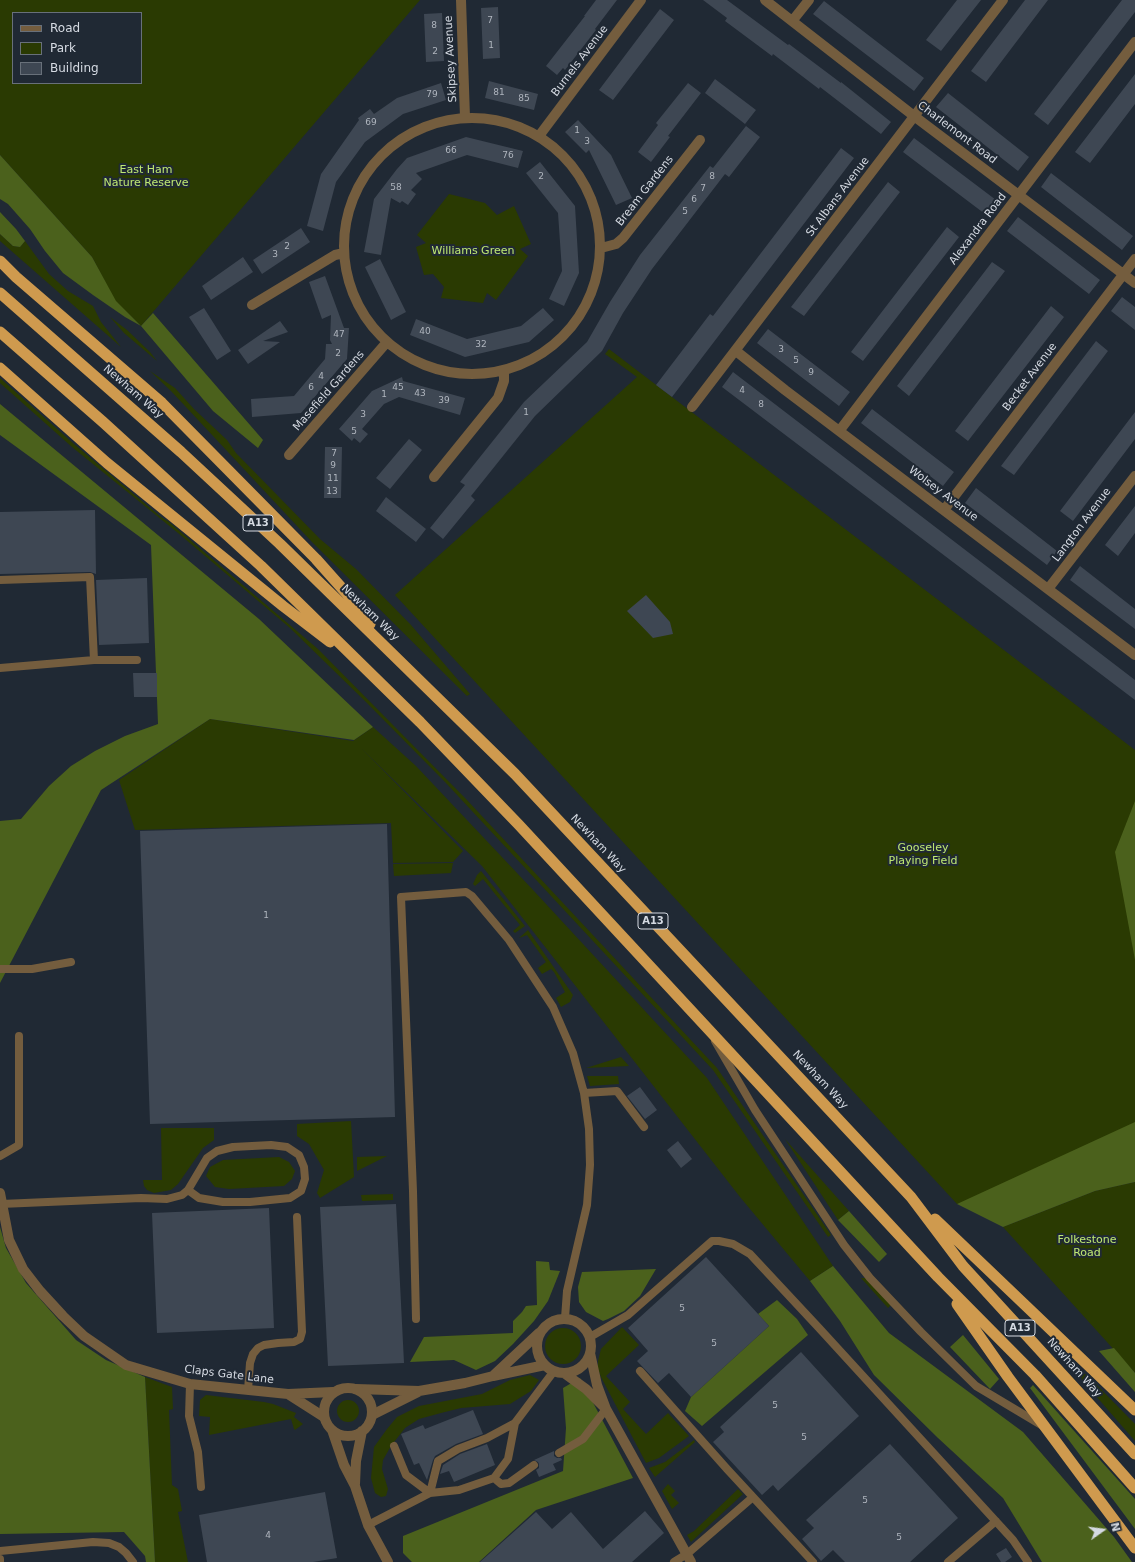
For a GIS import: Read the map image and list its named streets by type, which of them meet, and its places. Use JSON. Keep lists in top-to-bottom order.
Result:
{
  "streets": {
    "highway": ["Newham Way", "A13"],
    "street": [
      "Skipsey Avenue",
      "Burnels Avenue",
      "Charlemont Road",
      "Bream Gardens",
      "St Albans Avenue",
      "Alexandra Road",
      "Becket Avenue",
      "Masefield Gardens",
      "Wolsey Avenue",
      "Langton Avenue",
      "Claps Gate Lane"
    ]
  },
  "crossings": [
    ["Charlemont Road", "St Albans Avenue"],
    ["Charlemont Road", "Alexandra Road"],
    ["Charlemont Road", "Becket Avenue"],
    ["St Albans Avenue", "Wolsey Avenue"],
    ["Alexandra Road", "Wolsey Avenue"],
    ["Becket Avenue", "Wolsey Avenue"],
    ["Newham Way", "A13"],
    ["Wolsey Avenue", "Langton Avenue"]
  ],
  "parks": [
    "East Ham Nature Reserve",
    "Williams Green",
    "Gooseley Playing Field",
    "Folkestone Road"
  ],
  "house_numbers": [
    "7",
    "8",
    "1",
    "2",
    "81",
    "79",
    "85",
    "69",
    "1",
    "3",
    "66",
    "76",
    "2",
    "8",
    "58",
    "7",
    "6",
    "5",
    "2",
    "3",
    "40",
    "47",
    "32",
    "3",
    "2",
    "5",
    "9",
    "4",
    "6",
    "45",
    "4",
    "43",
    "1",
    "39",
    "8",
    "1",
    "3",
    "5",
    "7",
    "9",
    "11",
    "13",
    "1",
    "5",
    "5",
    "5",
    "5",
    "5",
    "4",
    "5"
  ],
  "legend": ["Road", "Park", "Building"],
  "north": "right"
}
